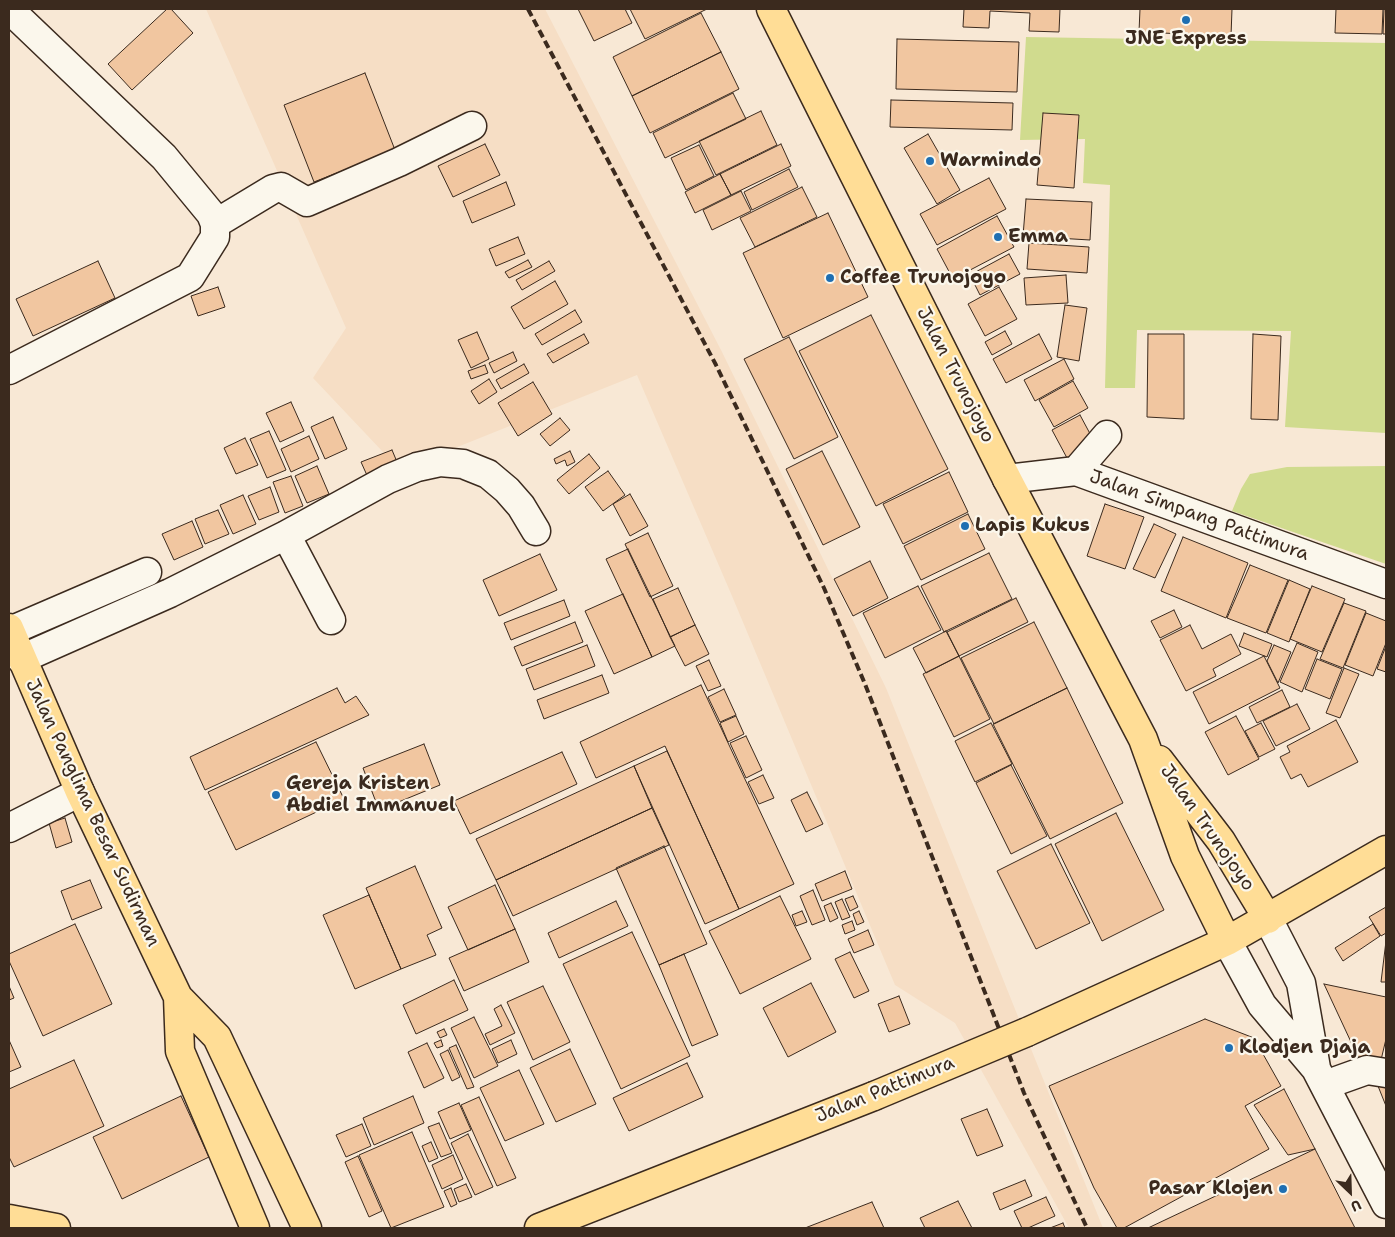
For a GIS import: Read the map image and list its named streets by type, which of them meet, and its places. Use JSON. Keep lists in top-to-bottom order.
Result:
{
  "streets": {
    "main road": ["Jalan Trunojoyo", "Jalan Panglima Besar Sudirman", "Jalan Pattimura"],
    "street": ["Jalan Simpang Pattimura"]
  },
  "crossings": [
    ["Jalan Trunojoyo", "Jalan Simpang Pattimura"],
    ["Jalan Trunojoyo", "Jalan Pattimura"]
  ],
  "places": [
    "JNE Express",
    "Warmindo",
    "Emma",
    "Coffee Trunojoyo",
    "Lapis Kukus",
    "Gereja Kristen Abdiel Immanuel",
    "Klodjen Djaja",
    "Pasar Klojen"
  ],
  "north": "bottom right"
}
